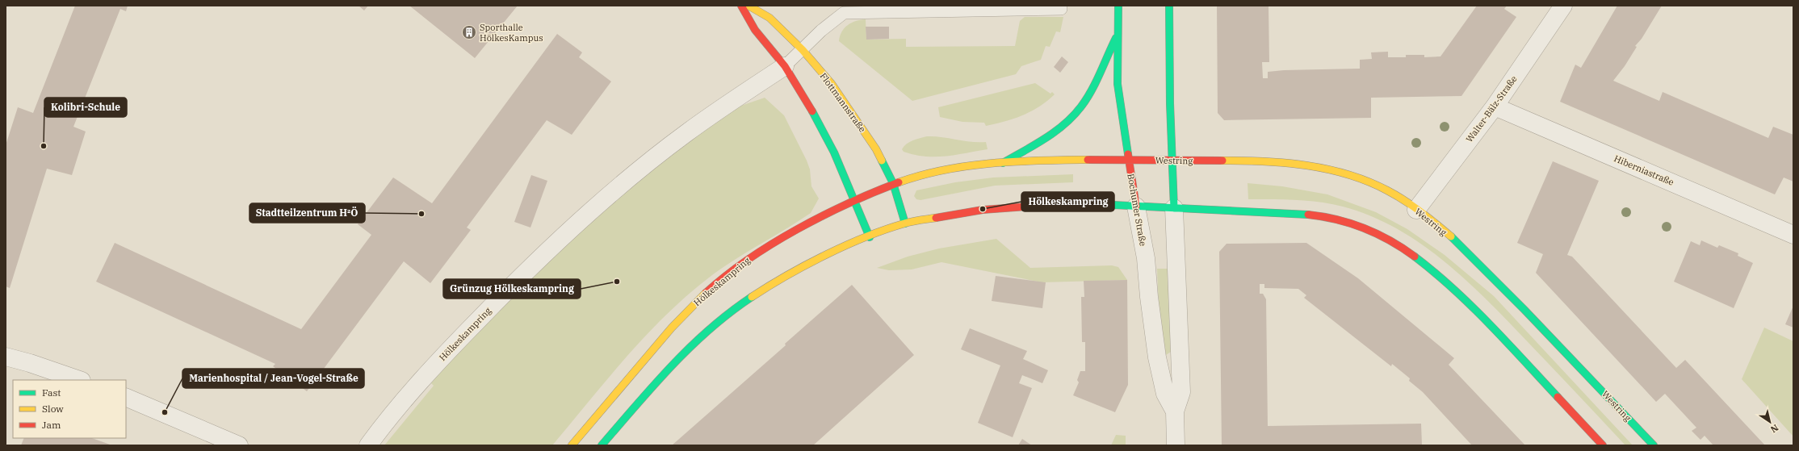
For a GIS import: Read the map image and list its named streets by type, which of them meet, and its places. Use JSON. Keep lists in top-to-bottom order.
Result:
{
  "streets": {
    "street": [
      "Flottmannstraße",
      "Walter-Bälz-Straße",
      "Westring",
      "Hiberniastraße",
      "Bochumer Straße",
      "Hölkeskampring"
    ]
  },
  "crossings": [
    ["Flottmannstraße", "Hölkeskampring"],
    ["Walter-Bälz-Straße", "Westring"],
    ["Walter-Bälz-Straße", "Hiberniastraße"],
    ["Westring", "Bochumer Straße"],
    ["Westring", "Hölkeskampring"],
    ["Bochumer Straße", "Hölkeskampring"]
  ],
  "places": {
    "building": ["Sporthalle HölkesKampus"],
    "other": [
      "Kolibri-Schule",
      "Hölkeskampring",
      "Stadtteilzentrum H²Ö",
      "Grünzug Hölkeskampring",
      "Marienhospital / Jean-Vogel-Straße"
    ]
  },
  "legend": ["Fast", "Slow", "Jam"],
  "north": "bottom right"
}
